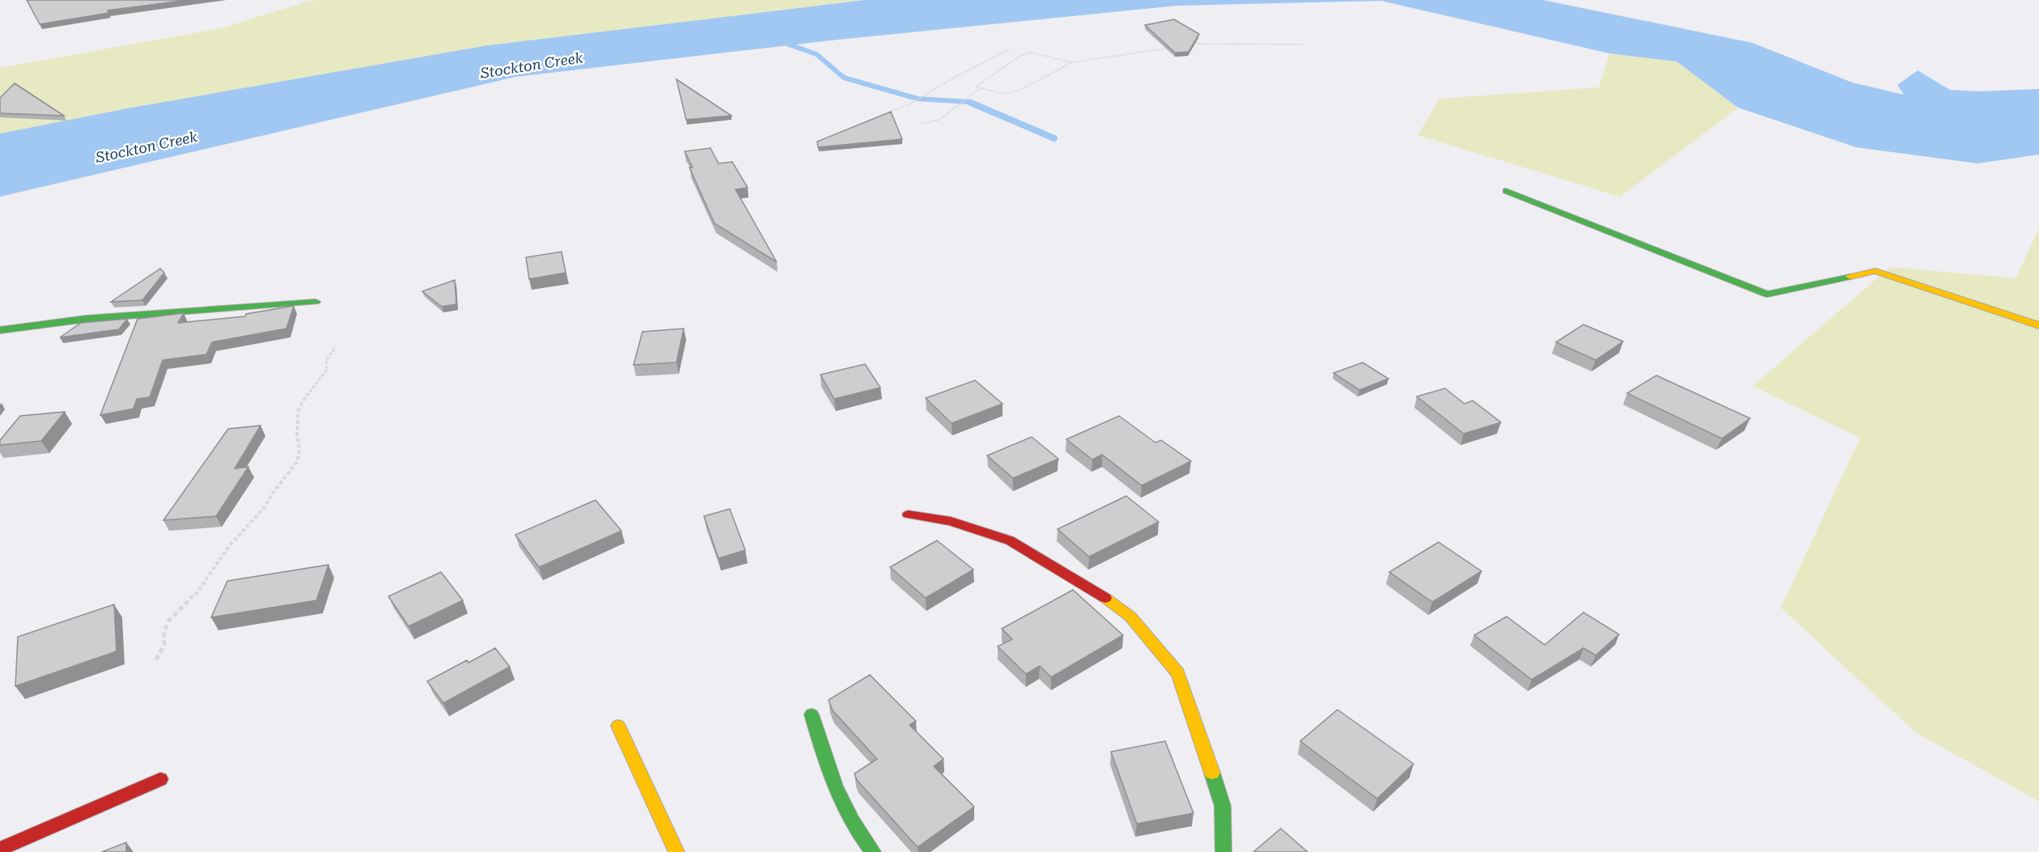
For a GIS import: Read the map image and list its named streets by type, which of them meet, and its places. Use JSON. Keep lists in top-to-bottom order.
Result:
{
  "water": ["Stockton Creek"]
}
